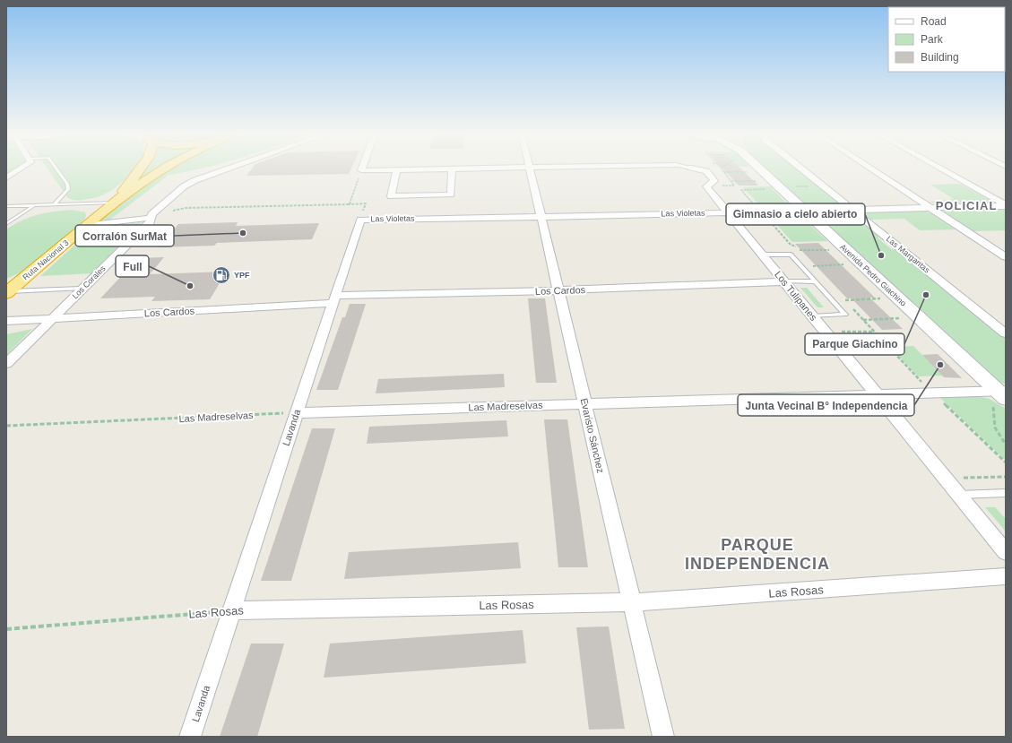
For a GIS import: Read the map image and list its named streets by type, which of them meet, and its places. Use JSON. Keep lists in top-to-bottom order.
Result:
{
  "streets": {
    "highway": ["Ruta Nacional 3"],
    "main road": ["Avenida Pedro Giachino"],
    "street": [
      "Las Violetas",
      "Las Margaritas",
      "Los Corales",
      "Los Cardos",
      "Los Tulipanes",
      "Las Madreselvas",
      "Lavanda",
      "Evaristo Sánchez",
      "Las Rosas"
    ]
  },
  "crossings": [
    ["Las Violetas", "Las Margaritas"],
    ["Las Violetas", "Avenida Pedro Giachino"],
    ["Las Violetas", "Los Tulipanes"],
    ["Las Violetas", "Lavanda"],
    ["Las Violetas", "Evaristo Sánchez"],
    ["Avenida Pedro Giachino", "Las Madreselvas"],
    ["Los Corales", "Los Cardos"],
    ["Los Cardos", "Los Tulipanes"],
    ["Los Cardos", "Lavanda"],
    ["Los Cardos", "Evaristo Sánchez"],
    ["Los Tulipanes", "Las Madreselvas"],
    ["Las Madreselvas", "Lavanda"],
    ["Las Madreselvas", "Evaristo Sánchez"],
    ["Lavanda", "Las Rosas"],
    ["Evaristo Sánchez", "Las Rosas"]
  ],
  "districts": ["POLICIAL", "PARQUE INDEPENDENCIA"],
  "places": {
    "other": [
      "Corralón SurMat",
      "Gimnasio a cielo abierto",
      "Full",
      "Parque Giachino",
      "Junta Vecinal B° Independencia"
    ],
    "fuel station": ["YPF"]
  },
  "legend": ["Road", "Park", "Building"]
}
